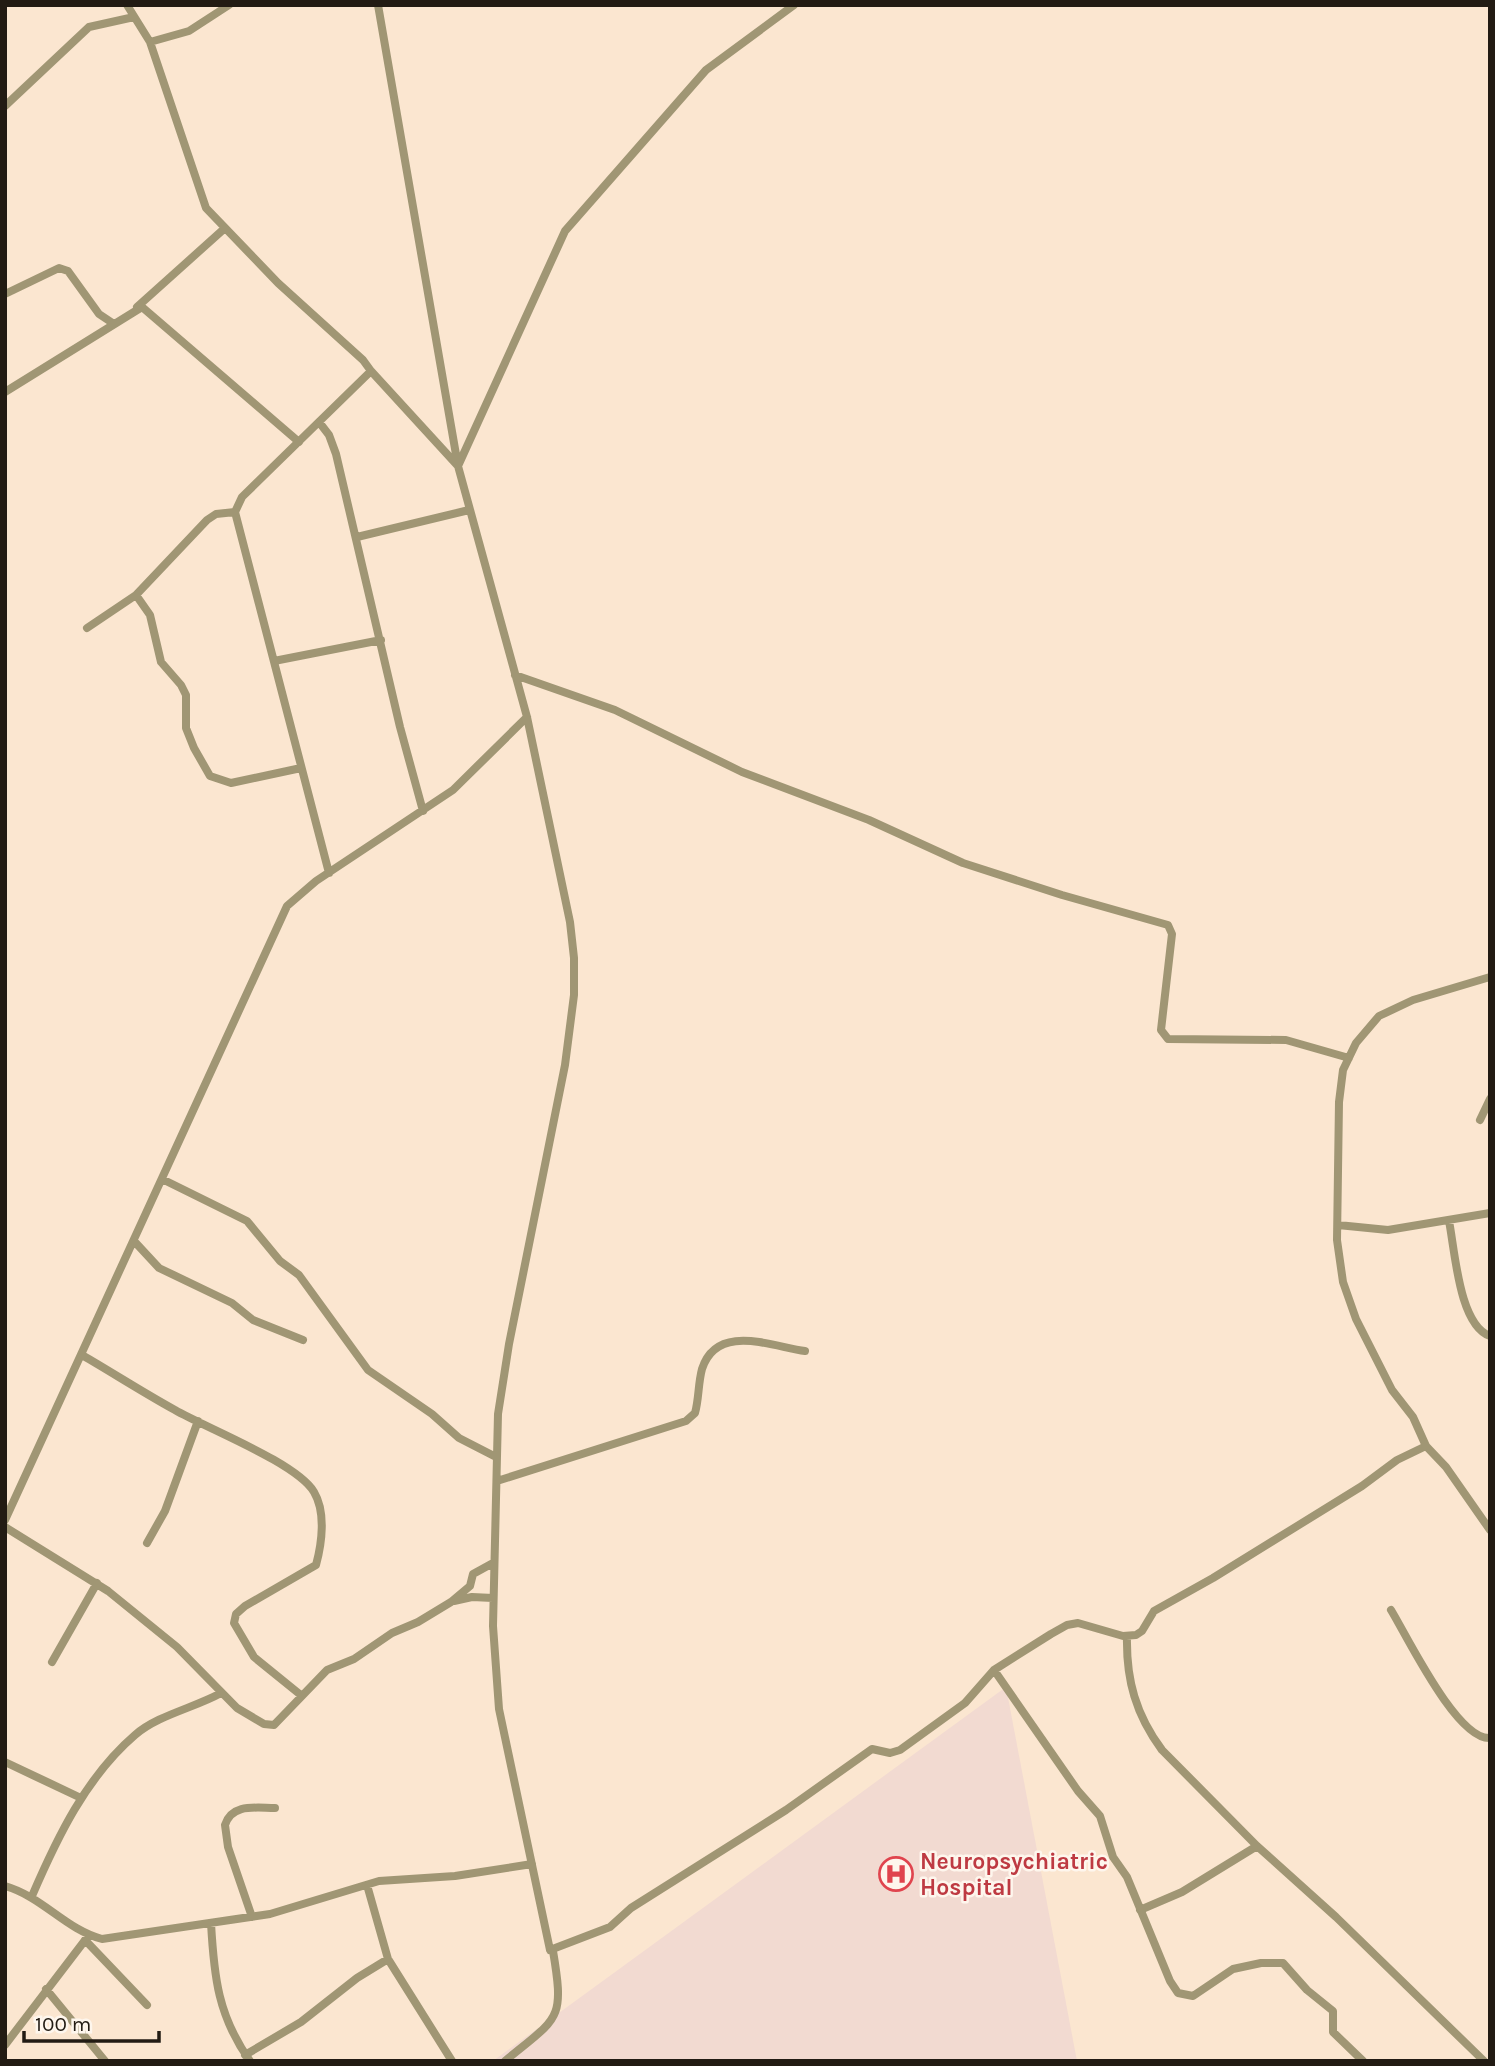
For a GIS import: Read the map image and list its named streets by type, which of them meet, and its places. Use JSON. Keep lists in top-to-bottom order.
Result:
{
  "places": {
    "hospital": ["Neuropsychiatric Hospital"]
  },
  "scale_bar": "100 m"
}
